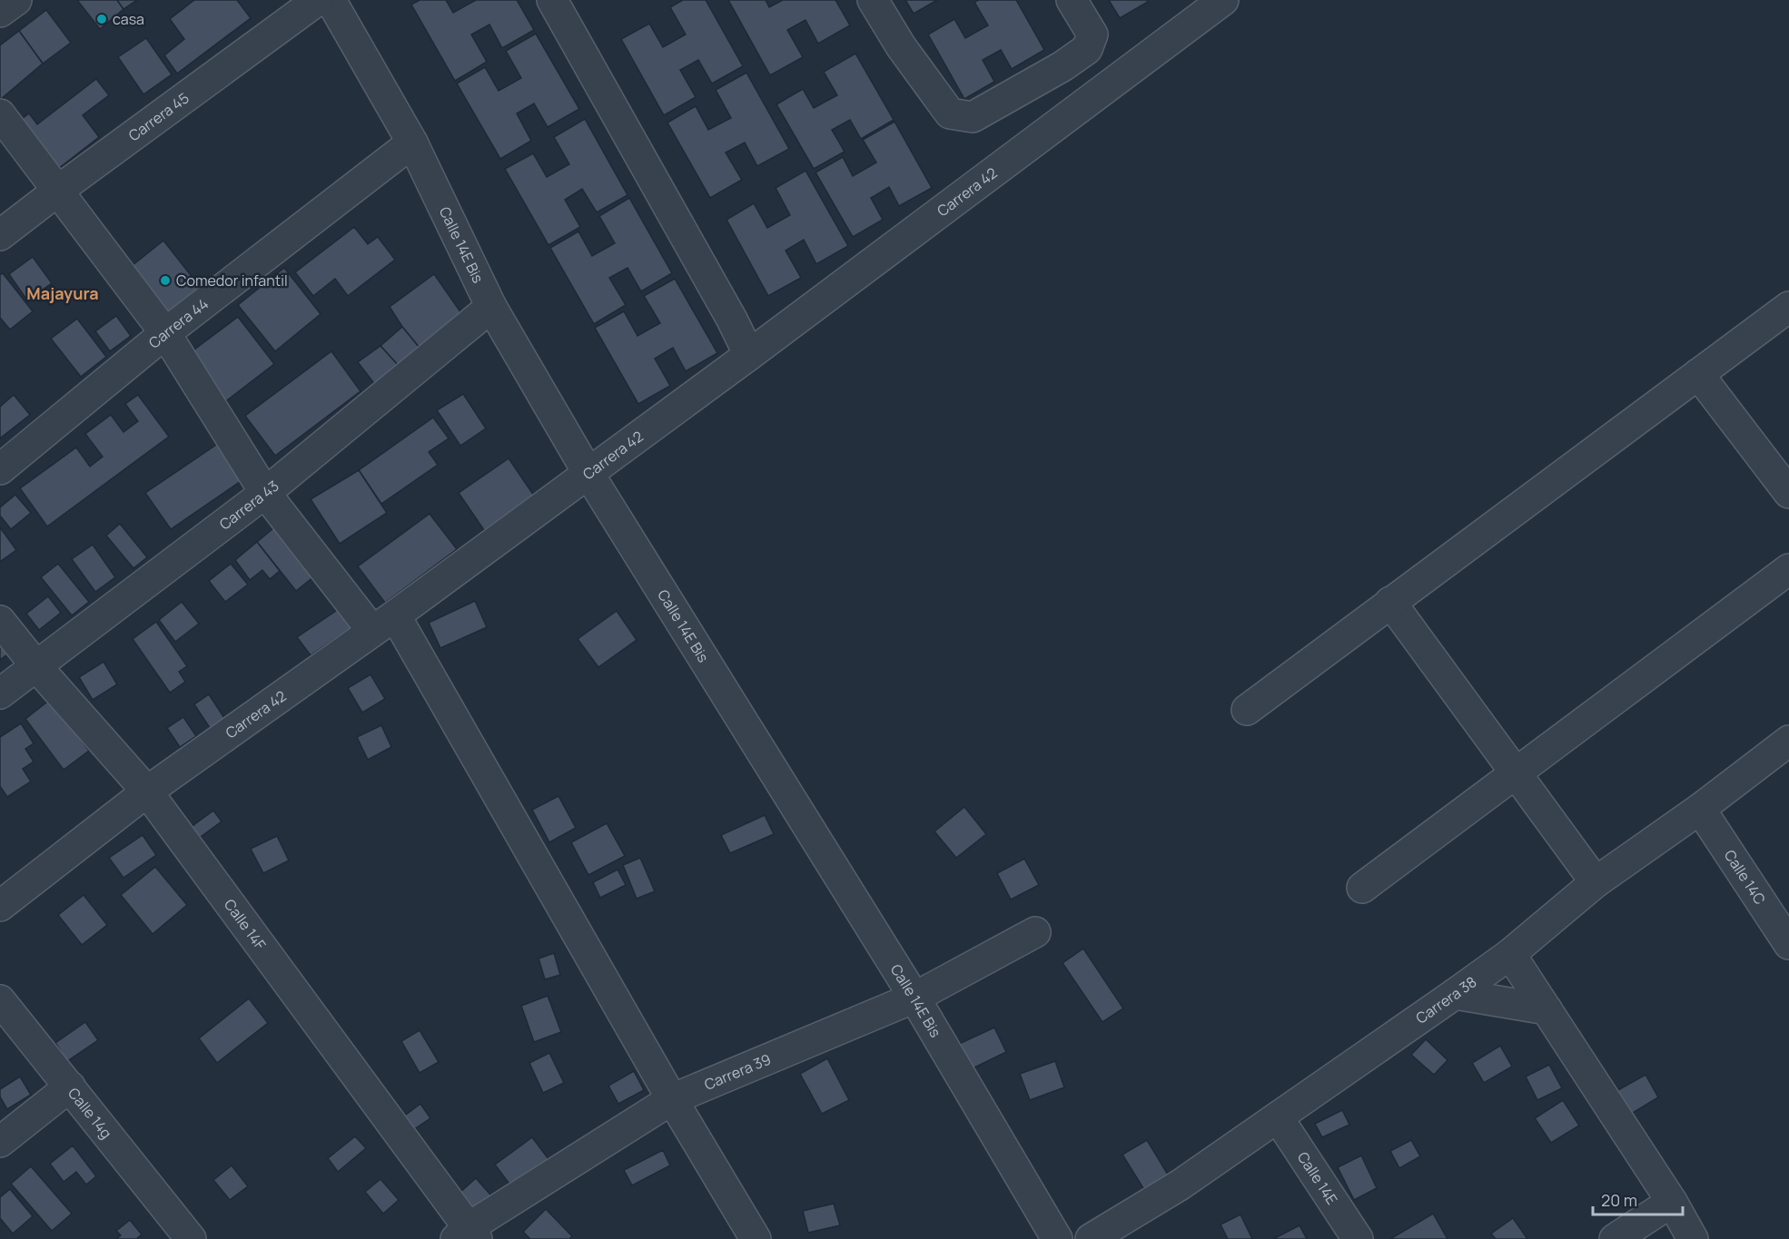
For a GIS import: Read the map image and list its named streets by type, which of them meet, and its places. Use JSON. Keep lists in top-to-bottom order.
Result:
{
  "streets": {
    "street": [
      "Carrera 45",
      "Carrera 42",
      "Calle 14E Bis",
      "Carrera 44",
      "Carrera 43",
      "Calle 14C",
      "Calle 14F",
      "Carrera 38",
      "Carrera 39",
      "Calle 14g",
      "Calle 14E"
    ]
  },
  "crossings": [
    ["Carrera 42", "Calle 14E Bis"],
    ["Carrera 42", "Calle 14F"],
    ["Calle 14E Bis", "Carrera 44"],
    ["Calle 14E Bis", "Carrera 43"],
    ["Calle 14E Bis", "Carrera 39"],
    ["Carrera 43", "Calle 14F"],
    ["Calle 14C", "Carrera 38"],
    ["Calle 14F", "Carrera 39"],
    ["Carrera 38", "Calle 14E"]
  ],
  "districts": ["Majayura"],
  "places": ["casa", "Comedor infantil"],
  "scale_bar": "20 m"
}
